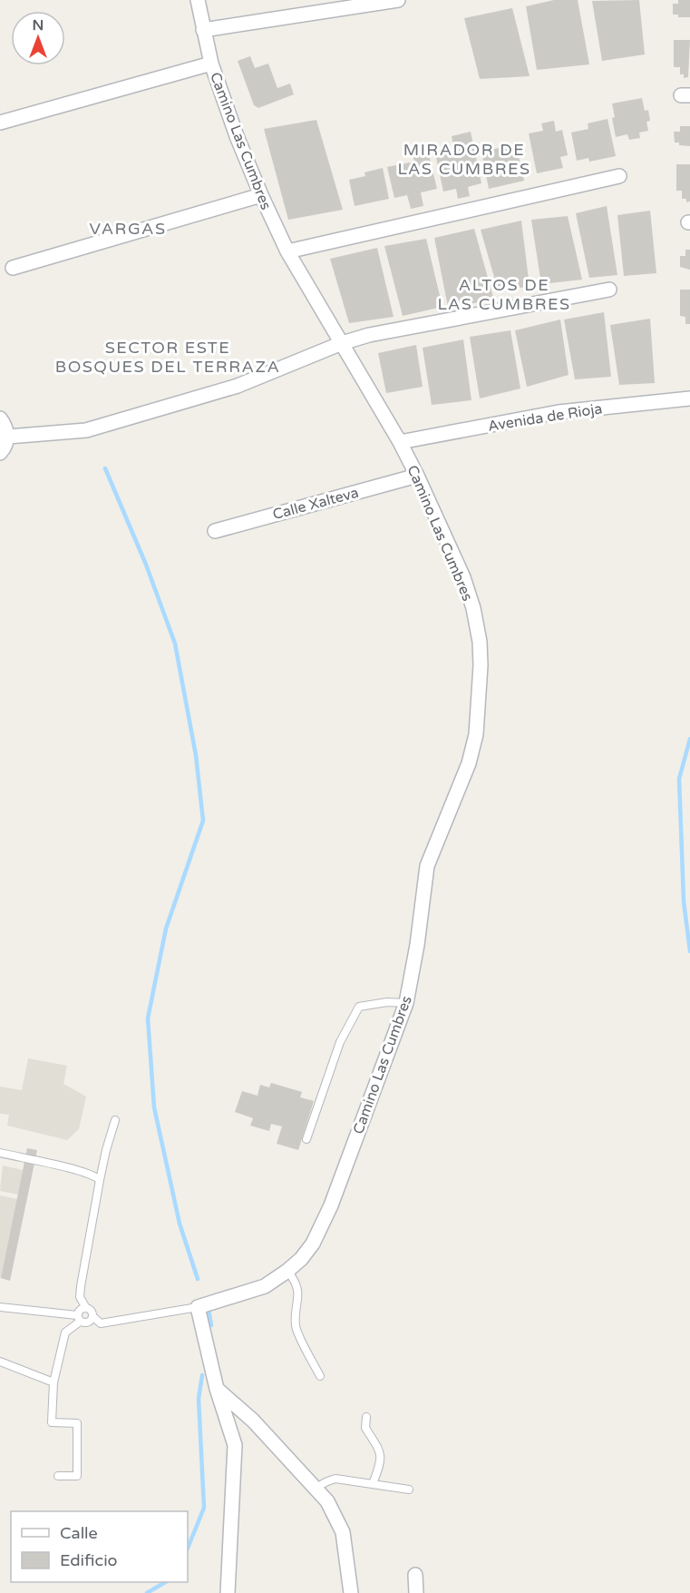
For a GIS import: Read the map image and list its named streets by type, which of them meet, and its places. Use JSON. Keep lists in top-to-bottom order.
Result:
{
  "streets": {
    "street": ["Camino Las Cumbres", "Avenida de Rioja", "Calle Xalteva"]
  },
  "crossings": [
    ["Camino Las Cumbres", "Avenida de Rioja"],
    ["Camino Las Cumbres", "Calle Xalteva"]
  ],
  "districts": [
    "MIRADOR DE LAS CUMBRES",
    "VARGAS",
    "ALTOS DE LAS CUMBRES",
    "SECTOR ESTE BOSQUES DEL TERRAZA"
  ],
  "legend": ["Calle", "Edificio"],
  "north": "top"
}
